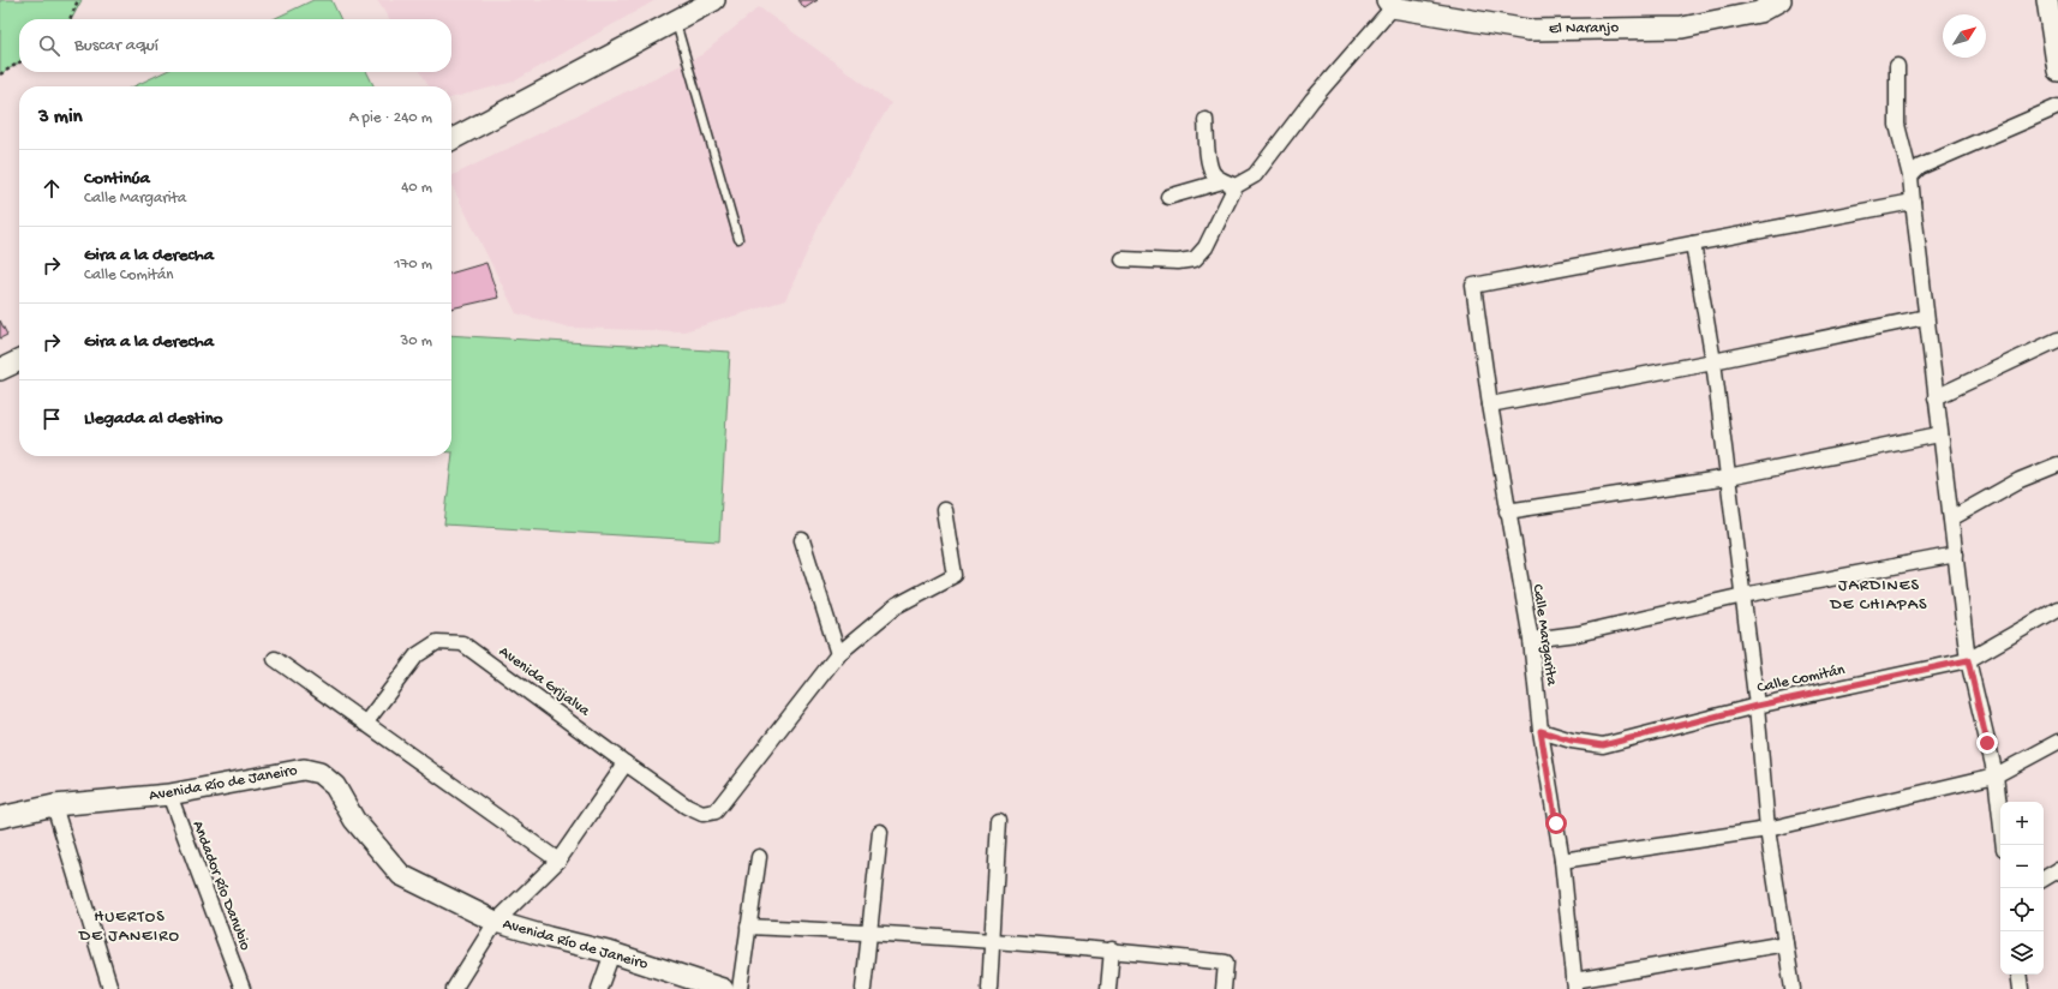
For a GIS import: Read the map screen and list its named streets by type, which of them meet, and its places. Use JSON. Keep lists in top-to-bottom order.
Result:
{
  "streets": {
    "street": [
      "El Naranjo",
      "Calle Margarita",
      "Calle Comitán",
      "Avenida Grijalva",
      "Avenida Río de Janeiro",
      "Andador Río Danubio"
    ]
  },
  "crossings": [
    ["Calle Margarita", "Calle Comitán"],
    ["Avenida Río de Janeiro", "Andador Río Danubio"]
  ],
  "districts": ["JARDINES DE CHIAPAS", "HUERTOS DE JANEIRO"],
  "north": "top right",
  "page": {
    "search": "Buscar aquí",
    "heading": ["3 min", "A pie · 240 m"],
    "list": [
      ["Continúa", "Calle Margarita", "40 m"],
      ["Gira a la derecha", "Calle Comitán", "170 m"],
      ["Gira a la derecha", "30 m"],
      "Llegada al destino"
    ],
    "map_buttons": ["+", "−"]
  }
}
